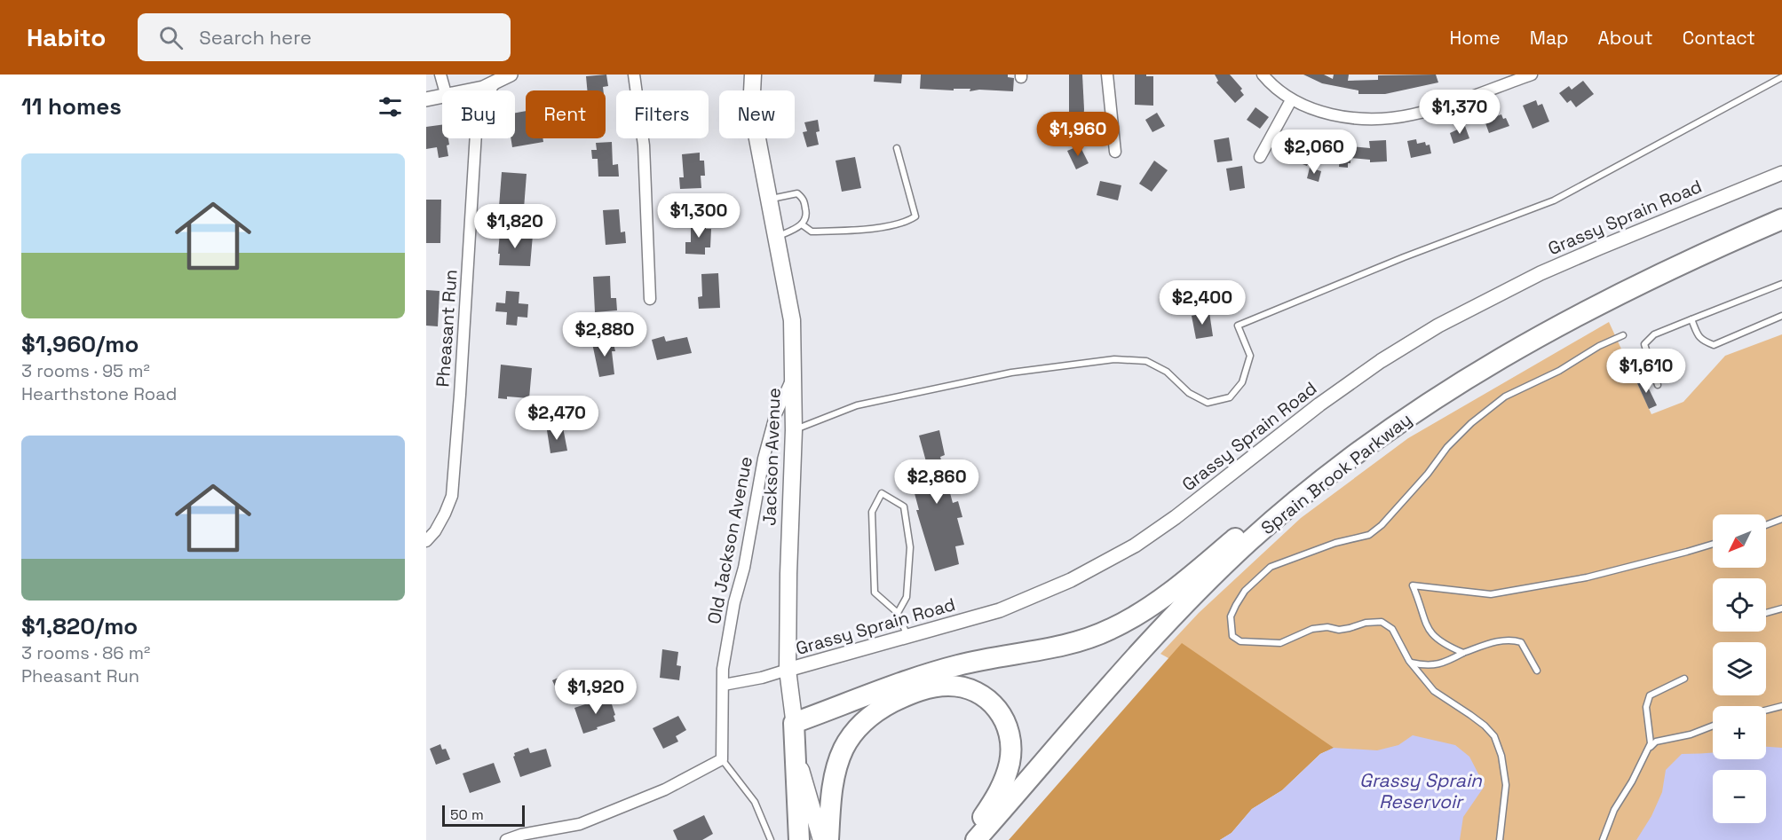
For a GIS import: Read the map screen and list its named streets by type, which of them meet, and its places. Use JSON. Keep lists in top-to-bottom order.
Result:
{
  "streets": {
    "highway": ["Sprain Brook Parkway"],
    "main road": ["Jackson Avenue"],
    "street": ["Grassy Sprain Road", "Pheasant Run", "Old Jackson Avenue"]
  },
  "crossings": [
    ["Grassy Sprain Road", "Jackson Avenue"],
    ["Grassy Sprain Road", "Old Jackson Avenue"],
    ["Jackson Avenue", "Old Jackson Avenue"]
  ],
  "water": ["Grassy Sprain Reservoir"],
  "scale_bar": "50 m",
  "north": "bottom left",
  "page": {
    "header": "Habito",
    "search": "Search here",
    "nav": [
      "Home",
      "Map",
      "About",
      "Contact"
    ],
    "heading": "11 homes",
    "price": [
      "$1,370",
      "$1,960",
      "$2,060",
      "$1,300",
      "$1,820",
      "$2,400",
      "$2,880",
      "$1,610",
      "$2,470",
      "$2,860",
      "$1,920"
    ],
    "chip": [
      "Buy",
      "Rent",
      "Filters",
      "New"
    ],
    "list": [
      {
        "name": "$1,960/mo",
        "note": "3 rooms · 95 m² · Hearthstone Road"
      },
      {
        "name": "$1,820/mo",
        "note": "3 rooms · 86 m² · Pheasant Run"
      }
    ],
    "map_buttons": ["+", "−"],
    "scale": "50 m"
  }
}
